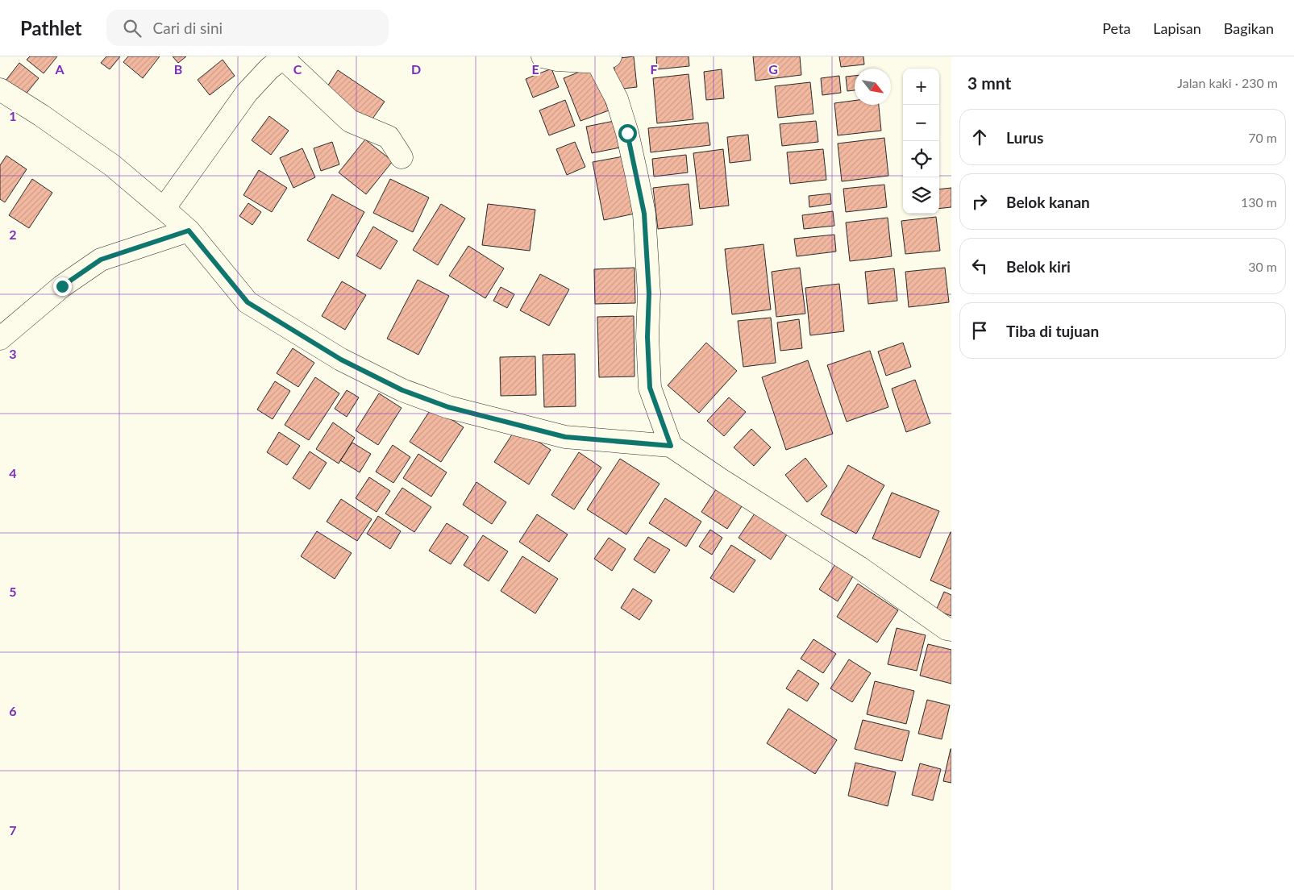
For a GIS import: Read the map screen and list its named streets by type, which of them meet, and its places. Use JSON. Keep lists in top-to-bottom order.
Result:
{
  "north": "bottom right",
  "page": {
    "header": "Pathlet",
    "search": "Cari di sini",
    "nav": ["Peta", "Lapisan", "Bagikan"],
    "heading": ["3 mnt", "Jalan kaki · 230 m"],
    "map_buttons": ["+", "−"],
    "list": [
      ["Lurus", "70 m"],
      ["Belok kanan", "130 m"],
      ["Belok kiri", "30 m"],
      "Tiba di tujuan"
    ]
  },
  "grid": {
    "columns": [
      "A",
      "B",
      "C",
      "D",
      "E",
      "F",
      "G"
    ],
    "rows": [
      "1",
      "2",
      "3",
      "4",
      "5",
      "6",
      "7"
    ]
  }
}
